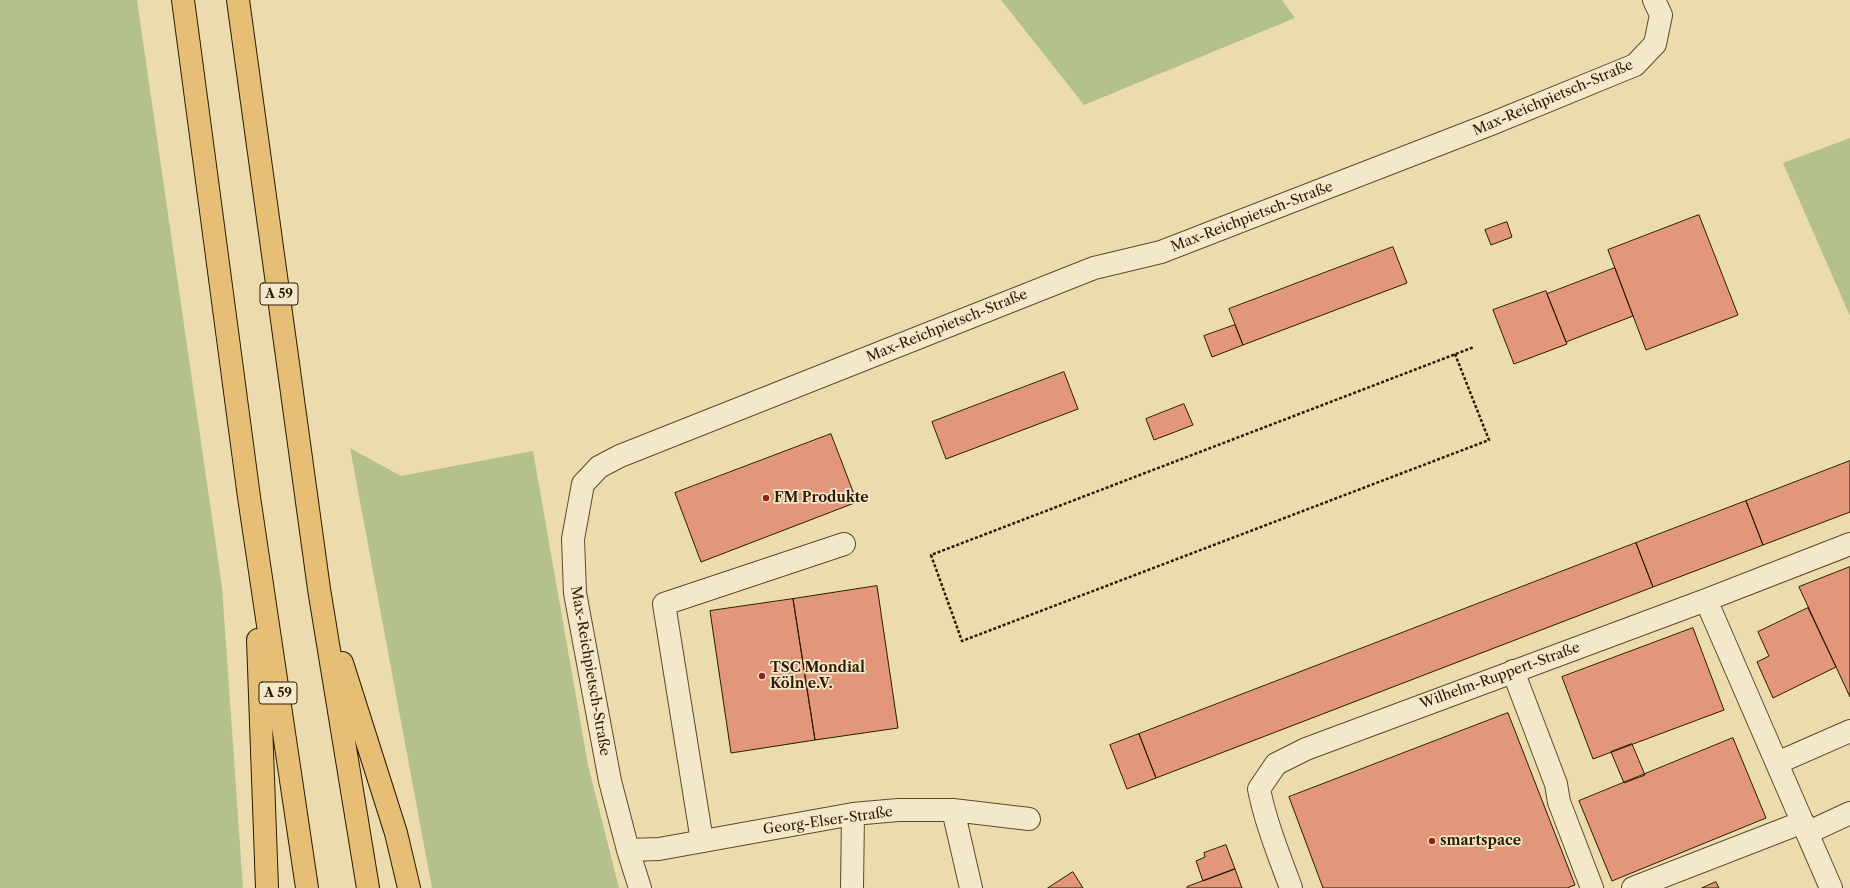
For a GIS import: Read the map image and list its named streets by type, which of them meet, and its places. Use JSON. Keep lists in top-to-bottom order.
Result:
{
  "streets": {
    "highway": ["A 59"],
    "street": ["Max-Reichpietsch-Straße", "Wilhelm-Ruppert-Straße", "Georg-Elser-Straße"]
  },
  "crossings": [
    ["Max-Reichpietsch-Straße", "Georg-Elser-Straße"]
  ],
  "places": ["FM Produkte", "TSC Mondial Köln e.V.", "smartspace"]
}
